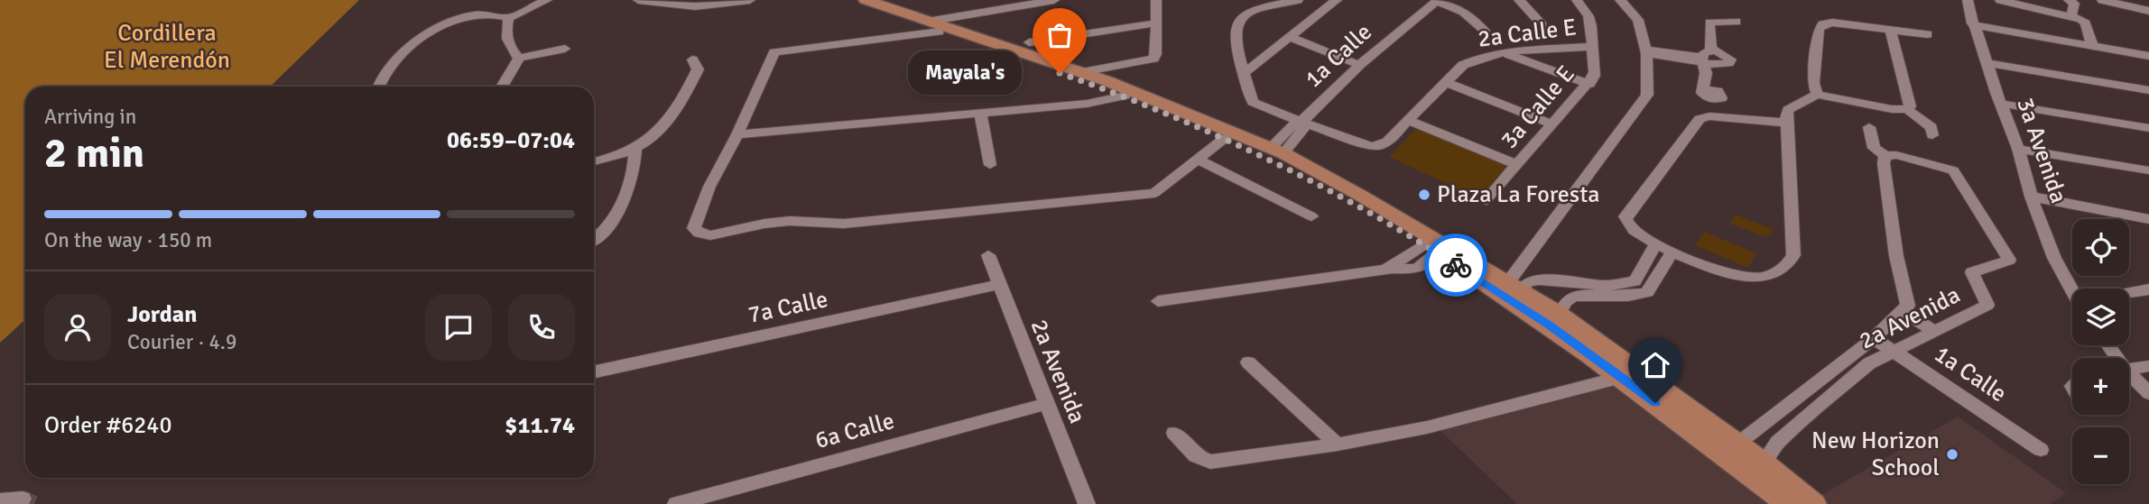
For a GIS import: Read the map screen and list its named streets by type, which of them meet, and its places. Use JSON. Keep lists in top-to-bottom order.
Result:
{
  "streets": {
    "street": [
      "2a Calle E",
      "1a Calle",
      "3a Calle E",
      "3a Avenida",
      "7a Calle",
      "2a Avenida",
      "6a Calle"
    ]
  },
  "crossings": [
    ["2a Calle E", "1a Calle"],
    ["2a Calle E", "3a Calle E"],
    ["1a Calle", "2a Avenida"],
    ["7a Calle", "2a Avenida"],
    ["2a Avenida", "6a Calle"]
  ],
  "parks": ["Cordillera El Merendón"],
  "places": ["Mayala's", "Plaza La Foresta", "New Horizon School"],
  "page": {
    "bubble": "Mayala's",
    "heading": ["2 min", "Arriving in", "06:59–07:04"],
    "panel": [
      "Jordan",
      "Courier · 4.9",
      "Order #6240",
      "$11.74"
    ],
    "bar": "On the way · 150 m",
    "map_buttons": ["+", "−"]
  }
}
